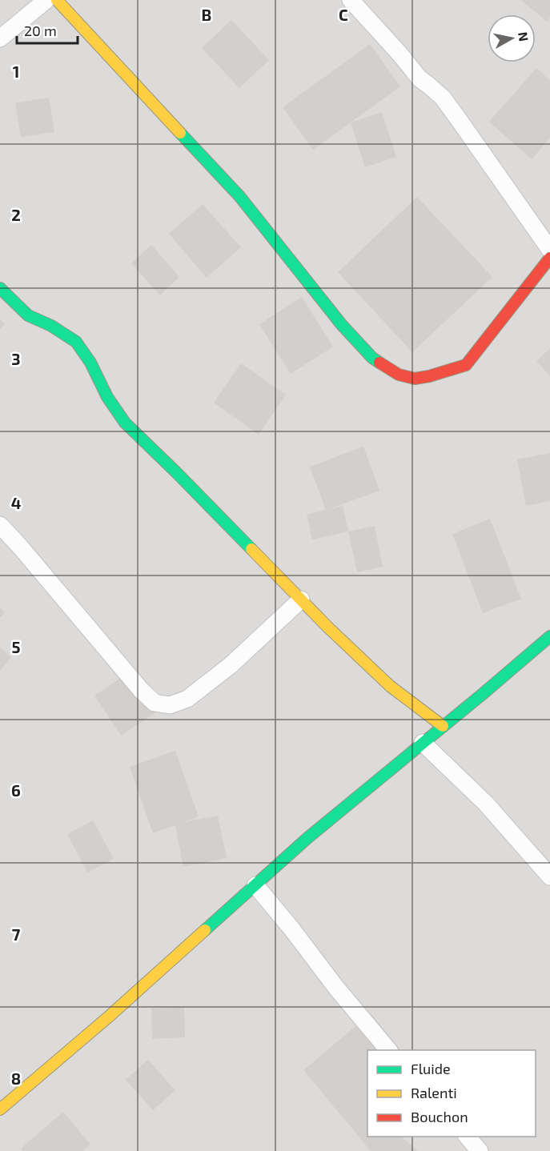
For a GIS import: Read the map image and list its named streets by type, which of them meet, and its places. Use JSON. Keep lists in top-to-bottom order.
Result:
{
  "legend": ["Fluide", "Ralenti", "Bouchon"],
  "scale_bar": "20 m",
  "north": "right",
  "grid": {
    "columns": ["B", "C"],
    "rows": [
      "1",
      "2",
      "3",
      "4",
      "5",
      "6",
      "7",
      "8"
    ]
  }
}
